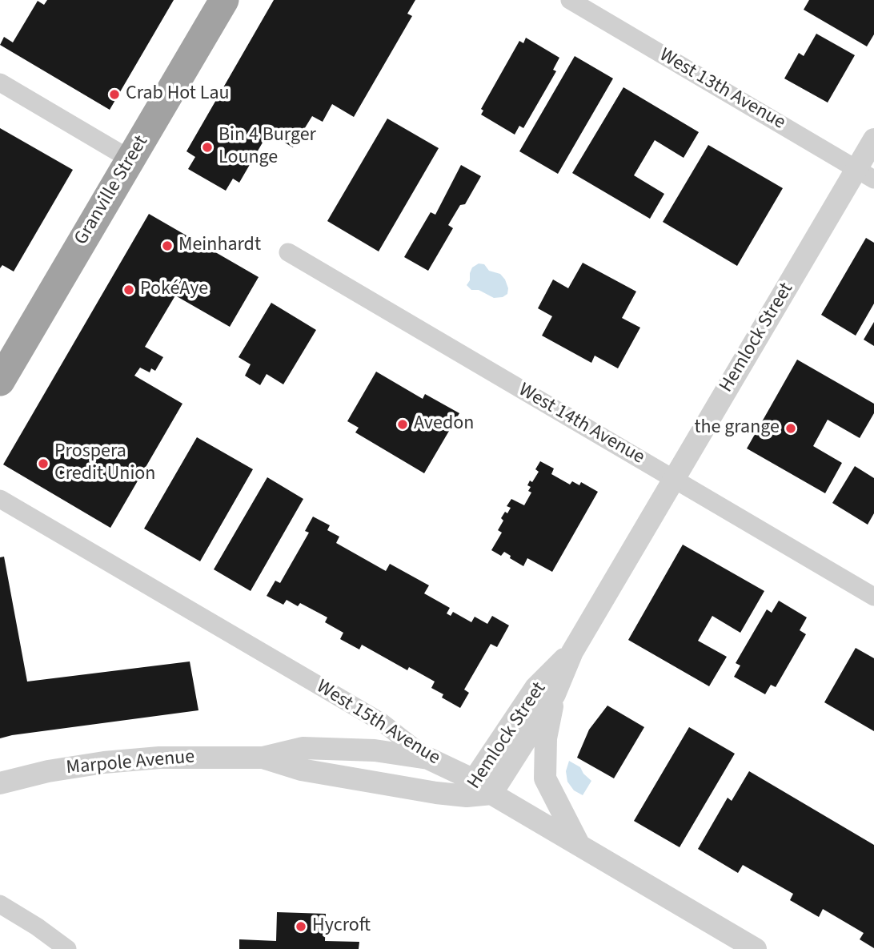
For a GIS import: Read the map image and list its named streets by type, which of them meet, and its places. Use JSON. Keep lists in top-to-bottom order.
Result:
{
  "streets": {
    "highway": ["Granville Street"],
    "street": [
      "West 13th Avenue",
      "Hemlock Street",
      "West 14th Avenue",
      "West 15th Avenue",
      "Marpole Avenue"
    ]
  },
  "crossings": [
    ["West 13th Avenue", "Hemlock Street"],
    ["Hemlock Street", "West 14th Avenue"],
    ["Hemlock Street", "West 15th Avenue"],
    ["Hemlock Street", "Marpole Avenue"],
    ["West 15th Avenue", "Marpole Avenue"]
  ],
  "places": [
    "Crab Hot Lau",
    "Bin 4 Burger Lounge",
    "Meinhardt",
    "PokéAye",
    "Avedon",
    "the grange",
    "Prospera Credit Union",
    "Hycroft"
  ]
}
